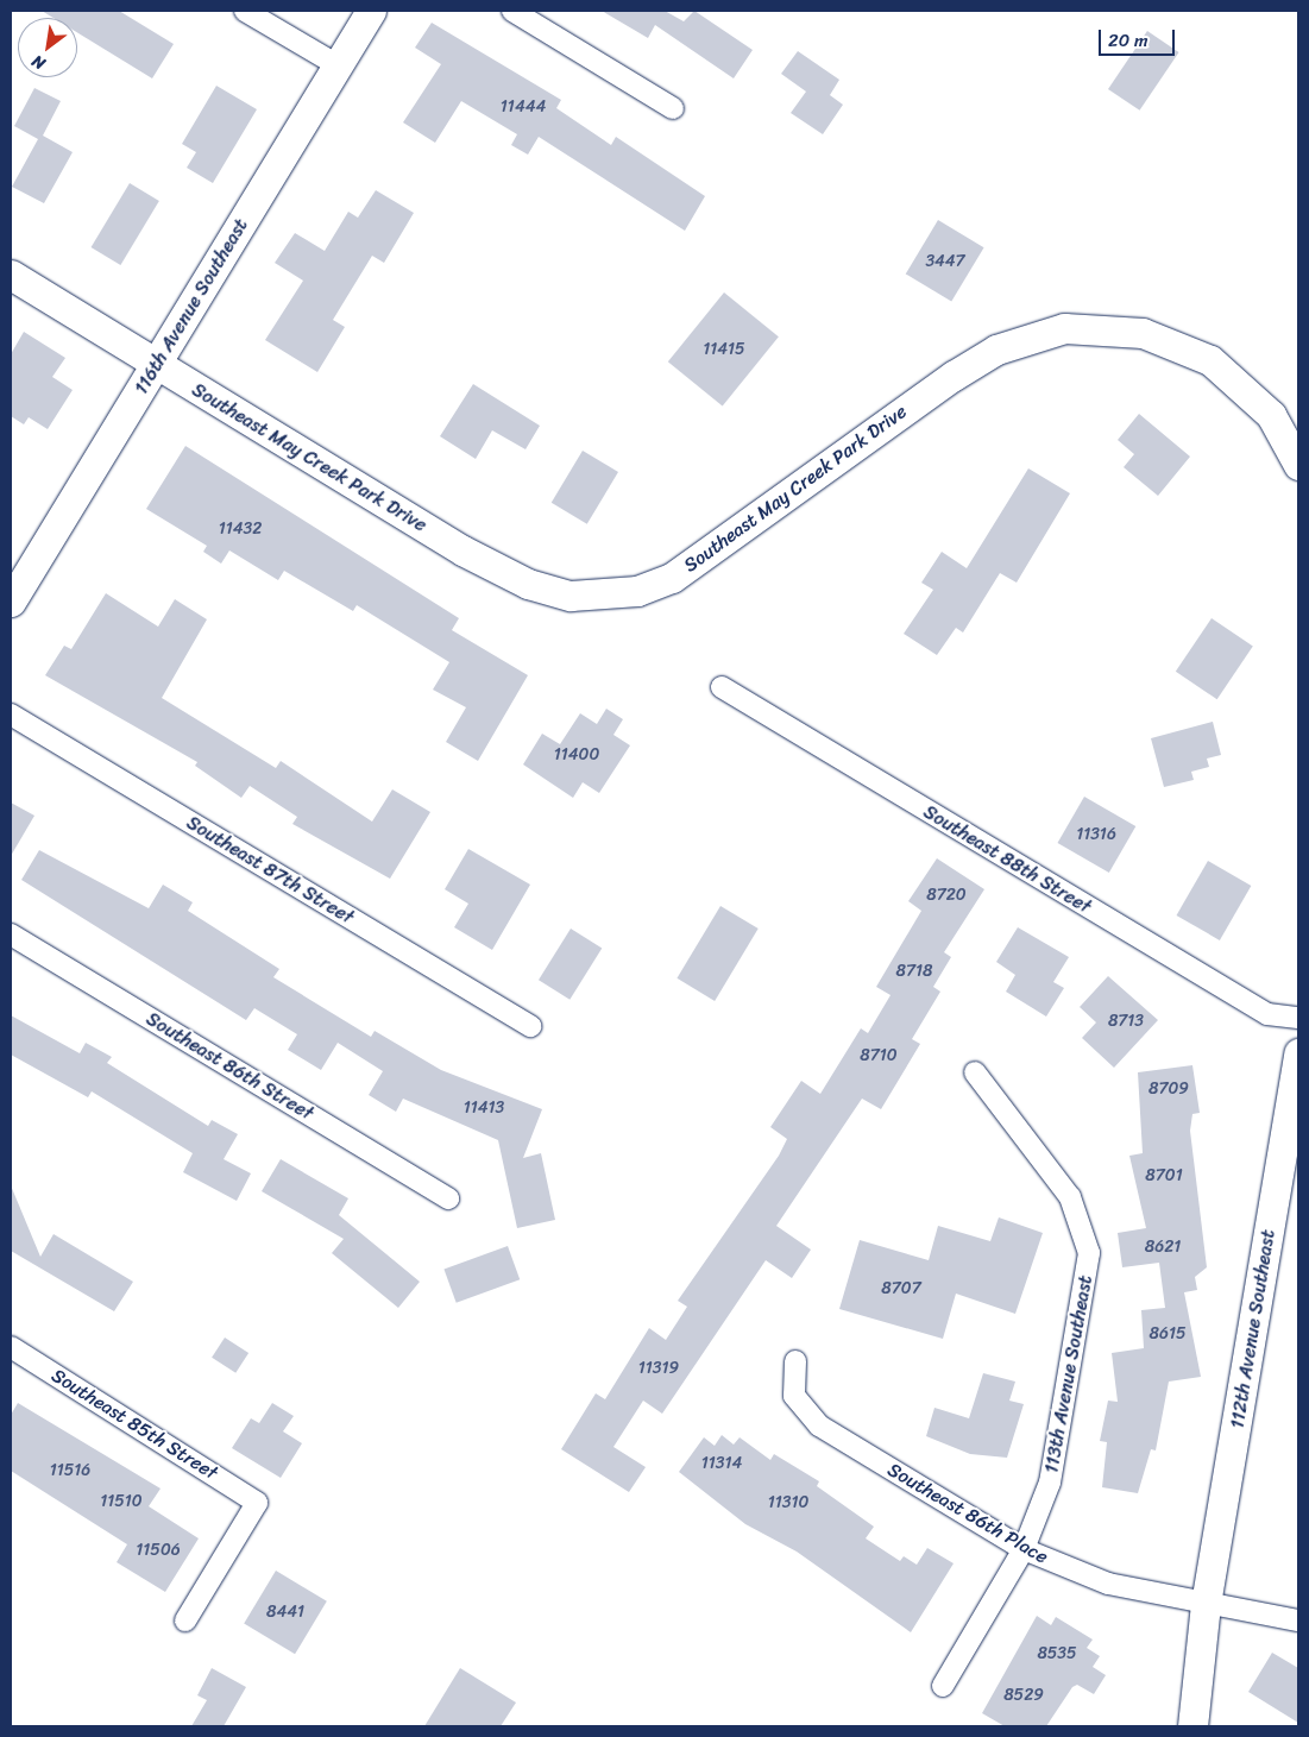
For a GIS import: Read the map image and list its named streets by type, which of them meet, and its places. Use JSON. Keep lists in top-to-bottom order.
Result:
{
  "streets": {
    "street": [
      "116th Avenue Southeast",
      "Southeast May Creek Park Drive",
      "Southeast 88th Street",
      "Southeast 87th Street",
      "Southeast 86th Street",
      "112th Avenue Southeast",
      "113th Avenue Southeast",
      "Southeast 85th Street",
      "Southeast 86th Place"
    ]
  },
  "crossings": [
    ["116th Avenue Southeast", "Southeast May Creek Park Drive"],
    ["112th Avenue Southeast", "Southeast 86th Place"],
    ["113th Avenue Southeast", "Southeast 86th Place"]
  ],
  "house_numbers": [
    "11444",
    "3447",
    "11415",
    "11432",
    "11400",
    "11316",
    "8720",
    "8718",
    "8713",
    "8710",
    "8709",
    "11413",
    "8701",
    "8621",
    "8707",
    "8615",
    "11319",
    "11314",
    "11516",
    "11510",
    "11310",
    "11506",
    "8441",
    "8535",
    "8529"
  ],
  "scale_bar": "20 m",
  "north": "bottom left"
}
